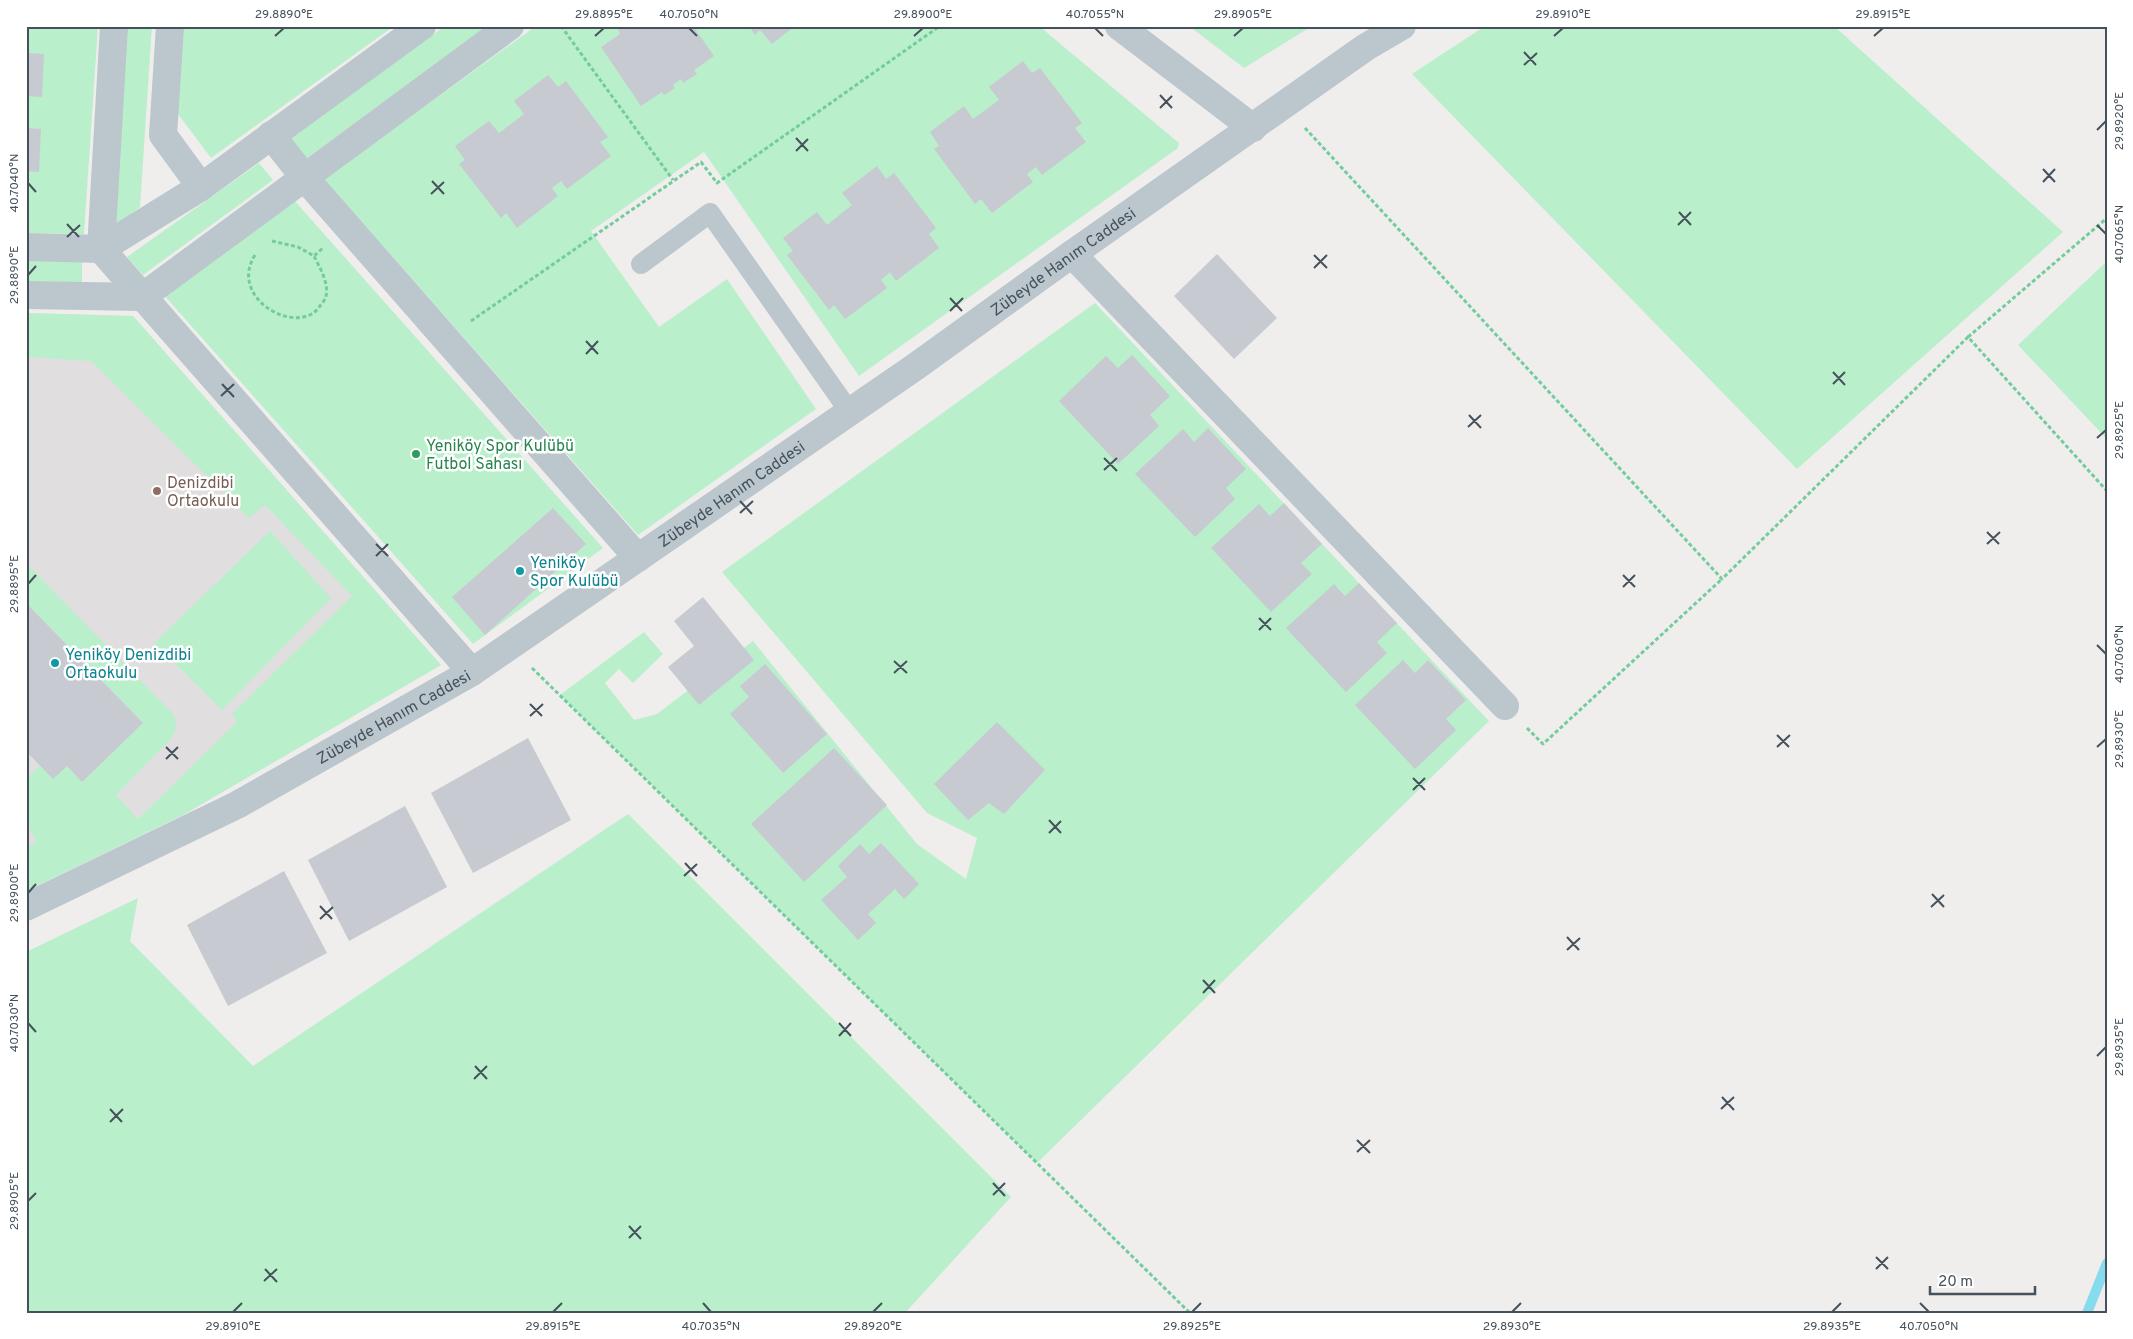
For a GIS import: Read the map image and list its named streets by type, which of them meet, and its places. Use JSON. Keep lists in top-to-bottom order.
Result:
{
  "streets": {
    "street": ["Zübeyde Hanım Caddesi"]
  },
  "places": [
    "Yeniköy Spor Kulübü Futbol Sahası",
    "Denizdibi Ortaokulu",
    "Yeniköy Spor Kulübü",
    "Yeniköy Denizdibi Ortaokulu"
  ],
  "scale_bar": "20 m",
  "coordinates": [
    "29.8890°E",
    "29.8895°E",
    "40.7050°N",
    "29.8900°E",
    "40.7055°N",
    "29.8905°E",
    "29.8910°E",
    "29.8915°E",
    "29.8920°E",
    "40.7040°N",
    "40.7065°N",
    "29.8925°E",
    "40.7060°N",
    "29.8930°E",
    "40.7030°N",
    "29.8935°E",
    "40.7035°N"
  ]
}
